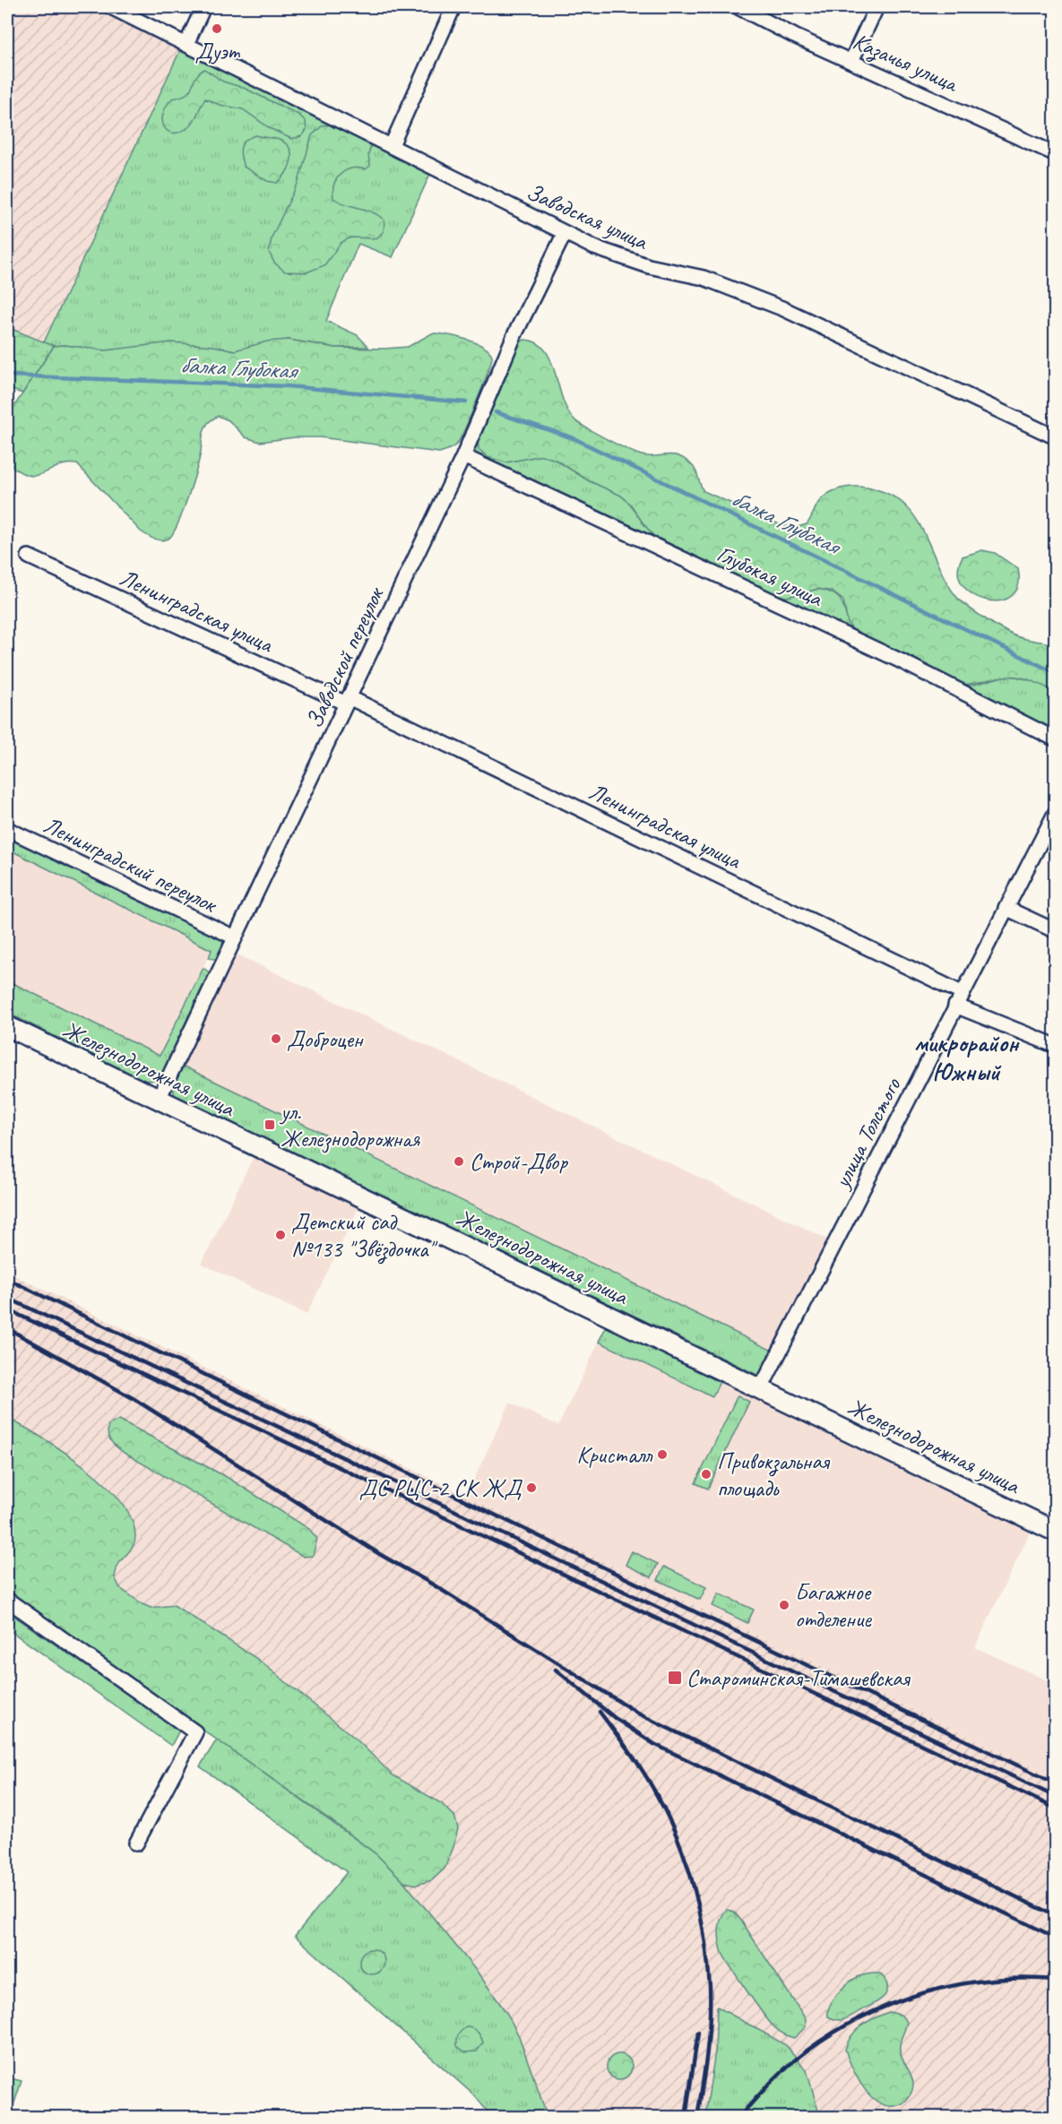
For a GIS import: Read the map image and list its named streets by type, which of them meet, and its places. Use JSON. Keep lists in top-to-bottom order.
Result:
{
  "streets": {
    "main road": ["Железнодорожная улица"],
    "street": [
      "Казачья улица",
      "Заводская улица",
      "Глубокая улица",
      "Ленинградская улица",
      "Заводской переулок",
      "Ленинградский переулок",
      "улица Толстого"
    ]
  },
  "crossings": [
    ["Заводская улица", "Заводской переулок"],
    ["Глубокая улица", "Заводской переулок"],
    ["Ленинградская улица", "Заводской переулок"],
    ["Ленинградская улица", "улица Толстого"],
    ["Заводской переулок", "Ленинградский переулок"],
    ["Заводской переулок", "Железнодорожная улица"],
    ["Железнодорожная улица", "улица Толстого"]
  ],
  "districts": ["микрорайон Южный"],
  "water": ["балка Глубокая"],
  "places": {
    "other": [
      "Дуэт",
      "Доброцен",
      "Строй-Двор",
      "Детский сад №133 \"Звёздочка\"",
      "Кристалл",
      "Привокзальная площадь",
      "ДС РЦС-2 СК ЖД",
      "Багажное отделение"
    ],
    "transit": ["ул. Железнодорожная", "Староминская-Тимашевская"]
  }
}
